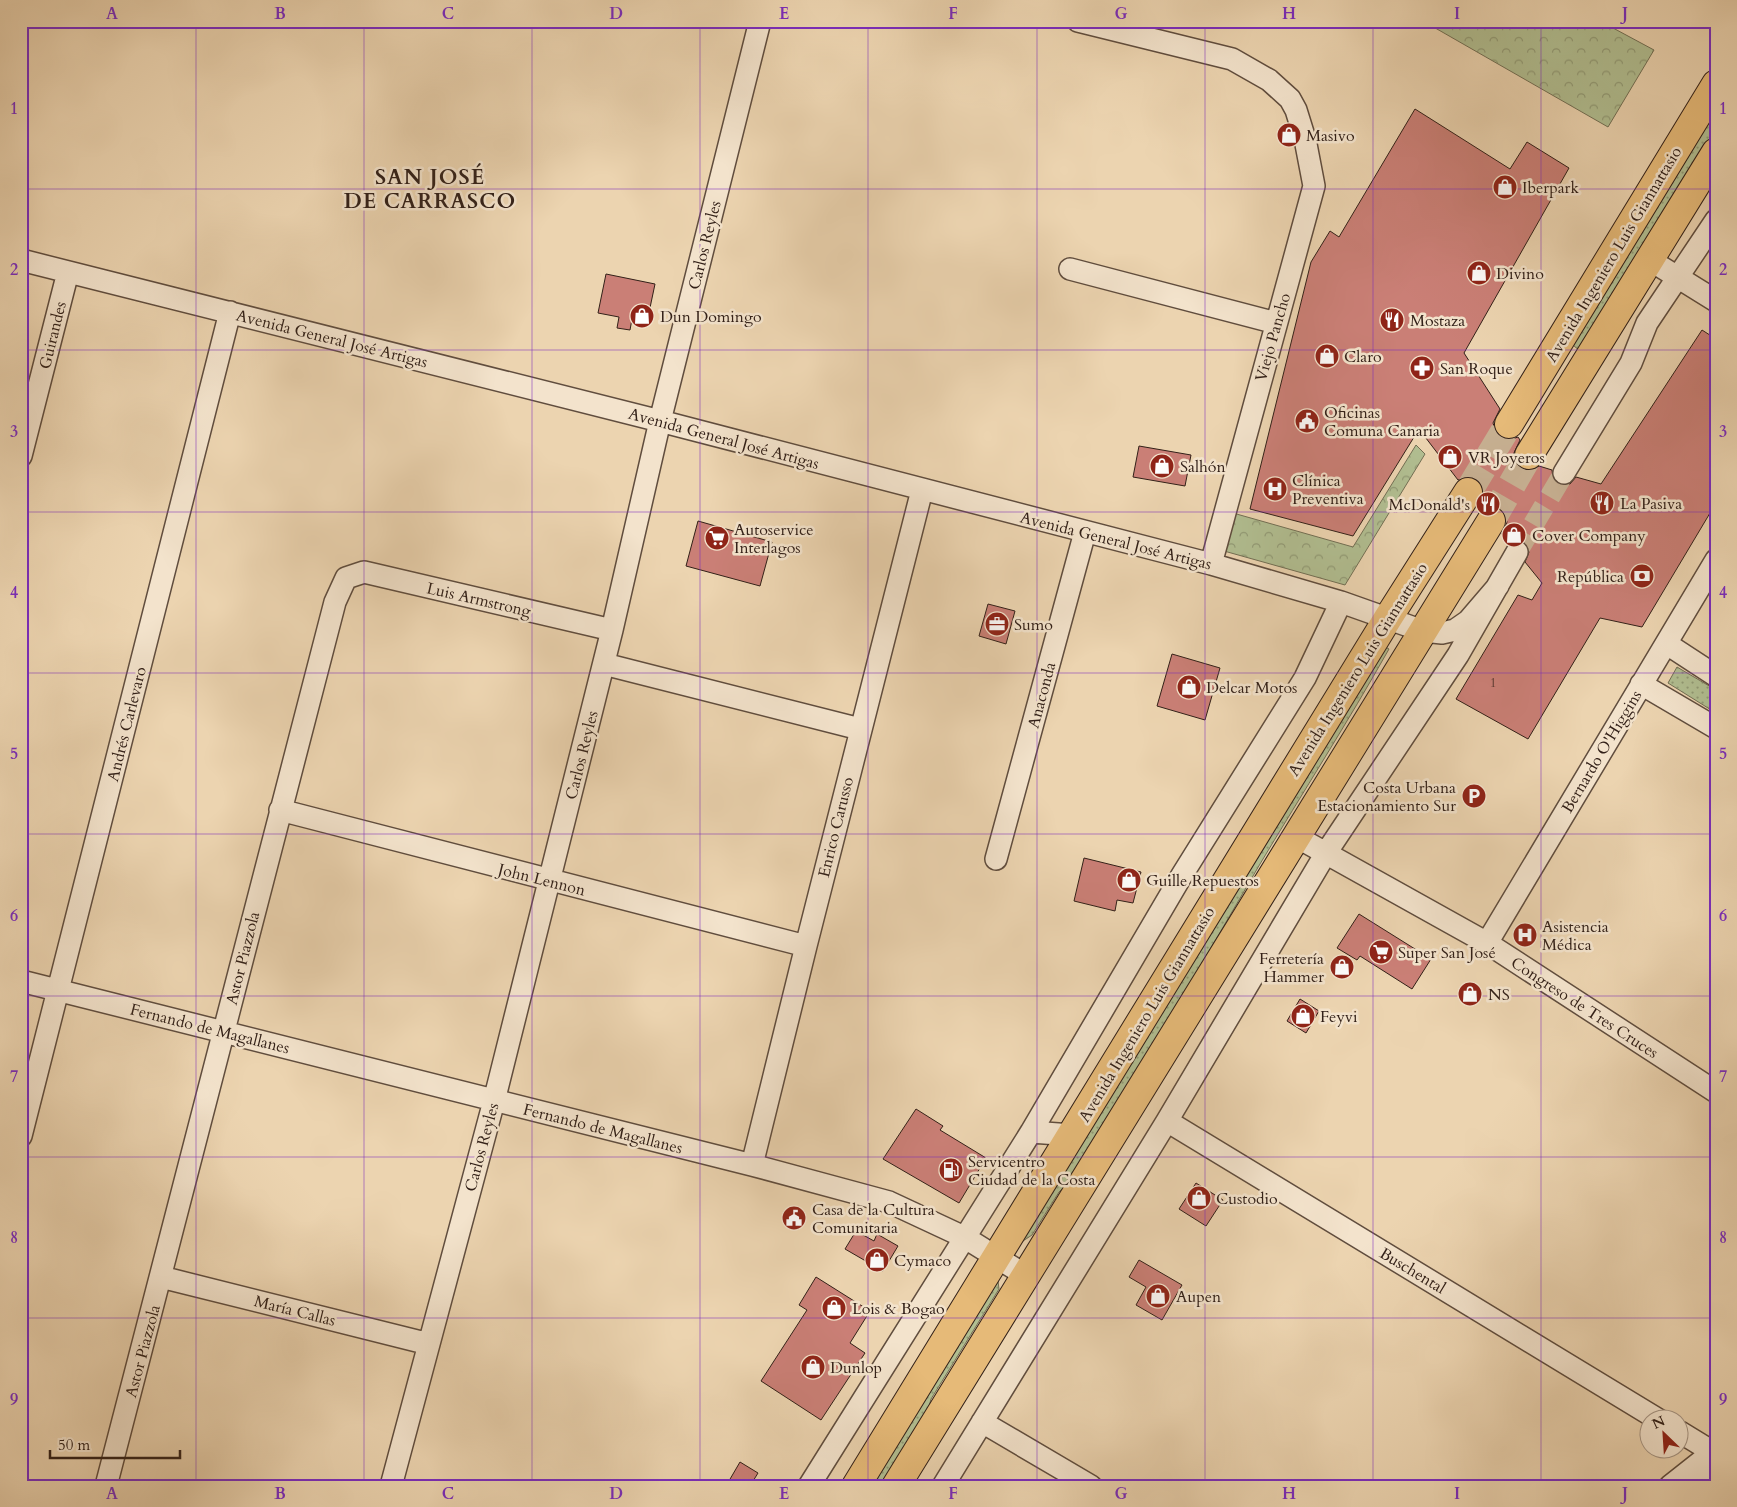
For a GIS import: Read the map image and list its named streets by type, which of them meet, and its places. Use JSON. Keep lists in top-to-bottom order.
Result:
{
  "streets": {
    "main road": ["Avenida Ingeniero Luis Giannattasio"],
    "street": [
      "Carlos Reyles",
      "Guirandes",
      "Viejo Pancho",
      "Avenida General José Artigas",
      "Luis Armstrong",
      "Anaconda",
      "Andrés Carlevaro",
      "Bernardo O'Higgins",
      "Enrico Carusso",
      "John Lennon",
      "Astor Piazzola",
      "Congreso de Tres Cruces",
      "Fernando de Magallanes",
      "Buschental",
      "María Callas"
    ]
  },
  "crossings": [
    ["Carlos Reyles", "Avenida General José Artigas"],
    ["Carlos Reyles", "Luis Armstrong"],
    ["Carlos Reyles", "John Lennon"],
    ["Carlos Reyles", "Fernando de Magallanes"],
    ["Carlos Reyles", "María Callas"],
    ["Avenida Ingeniero Luis Giannattasio", "Avenida General José Artigas"],
    ["Avenida Ingeniero Luis Giannattasio", "Congreso de Tres Cruces"],
    ["Avenida Ingeniero Luis Giannattasio", "Fernando de Magallanes"],
    ["Guirandes", "Avenida General José Artigas"],
    ["Viejo Pancho", "Avenida General José Artigas"],
    ["Avenida General José Artigas", "Anaconda"],
    ["Avenida General José Artigas", "Andrés Carlevaro"],
    ["Avenida General José Artigas", "Enrico Carusso"],
    ["Luis Armstrong", "Astor Piazzola"],
    ["Andrés Carlevaro", "Fernando de Magallanes"],
    ["Bernardo O'Higgins", "Congreso de Tres Cruces"],
    ["Enrico Carusso", "John Lennon"],
    ["Enrico Carusso", "Fernando de Magallanes"],
    ["John Lennon", "Astor Piazzola"],
    ["Astor Piazzola", "Fernando de Magallanes"],
    ["Astor Piazzola", "María Callas"]
  ],
  "districts": ["SAN JOSÉ DE CARRASCO"],
  "places": {
    "shop": [
      "Masivo",
      "Iberpark",
      "Divino",
      "Dun Domingo",
      "Claro",
      "VR Joyeros",
      "Salhón",
      "Cover Company",
      "Delcar Motos",
      "Guille Repuestos",
      "Ferretería Hammer",
      "NS",
      "Feyvi",
      "Custodio",
      "Cymaco",
      "Aupen",
      "Lois & Bogao",
      "Dunlop"
    ],
    "restaurant": ["Mostaza", "La Pasiva", "McDonald's"],
    "pharmacy": ["San Roque"],
    "public building": ["Oficinas Comuna Canaria", "Casa de la Cultura Comunitaria"],
    "hospital": ["Clínica Preventiva", "Asistencia Médica"],
    "supermarket": ["Autoservice Interlagos", "Super San José"],
    "bank": ["República"],
    "office": ["Sumo"],
    "parking": ["Costa Urbana Estacionamiento Sur"],
    "fuel station": ["Servicentro Ciudad de la Costa"]
  },
  "house_numbers": ["1"],
  "scale_bar": "50 m",
  "north": "top left",
  "grid": {
    "columns": [
      "A",
      "B",
      "C",
      "D",
      "E",
      "F",
      "G",
      "H",
      "I",
      "J"
    ],
    "rows": [
      "1",
      "2",
      "3",
      "4",
      "5",
      "6",
      "7",
      "8",
      "9"
    ]
  }
}
